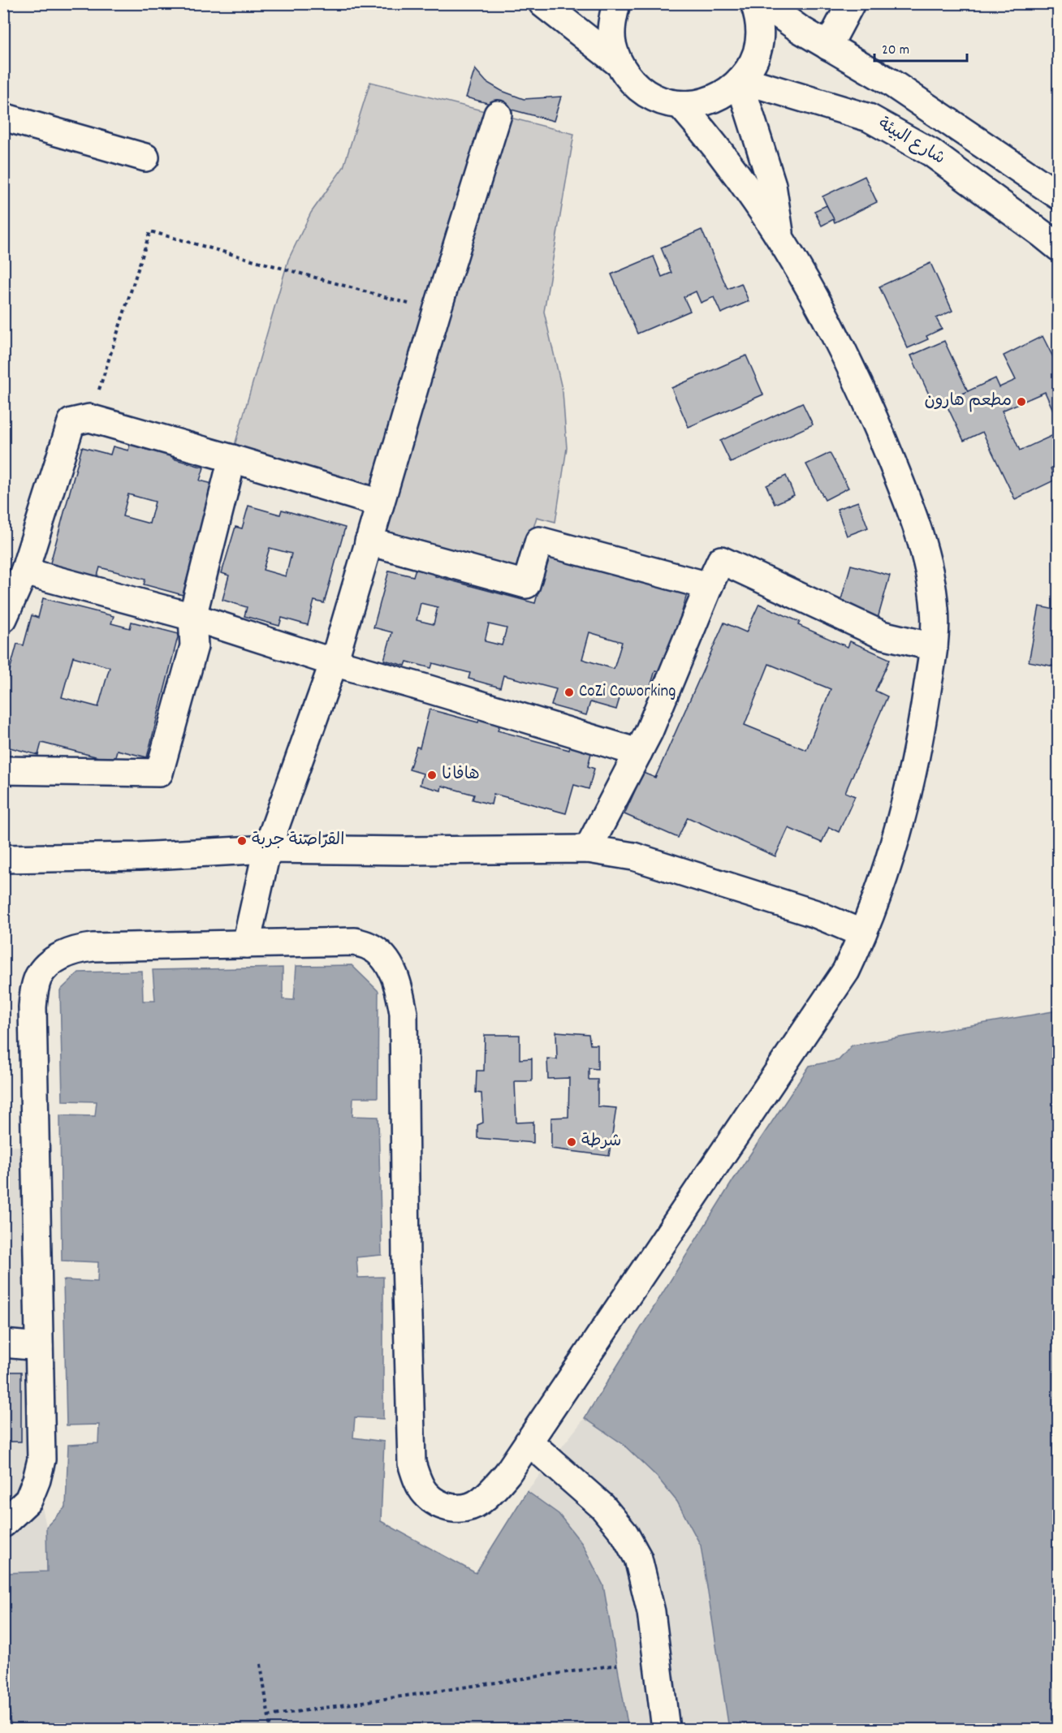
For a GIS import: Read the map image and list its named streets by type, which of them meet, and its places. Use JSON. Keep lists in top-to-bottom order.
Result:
{
  "streets": {
    "street": ["شارع البيئة"]
  },
  "places": [
    "مطعم هارون",
    "CoZi Coworking",
    "هافانا",
    "القراصنة جربة",
    "شرطة"
  ],
  "scale_bar": "20 m"
}
